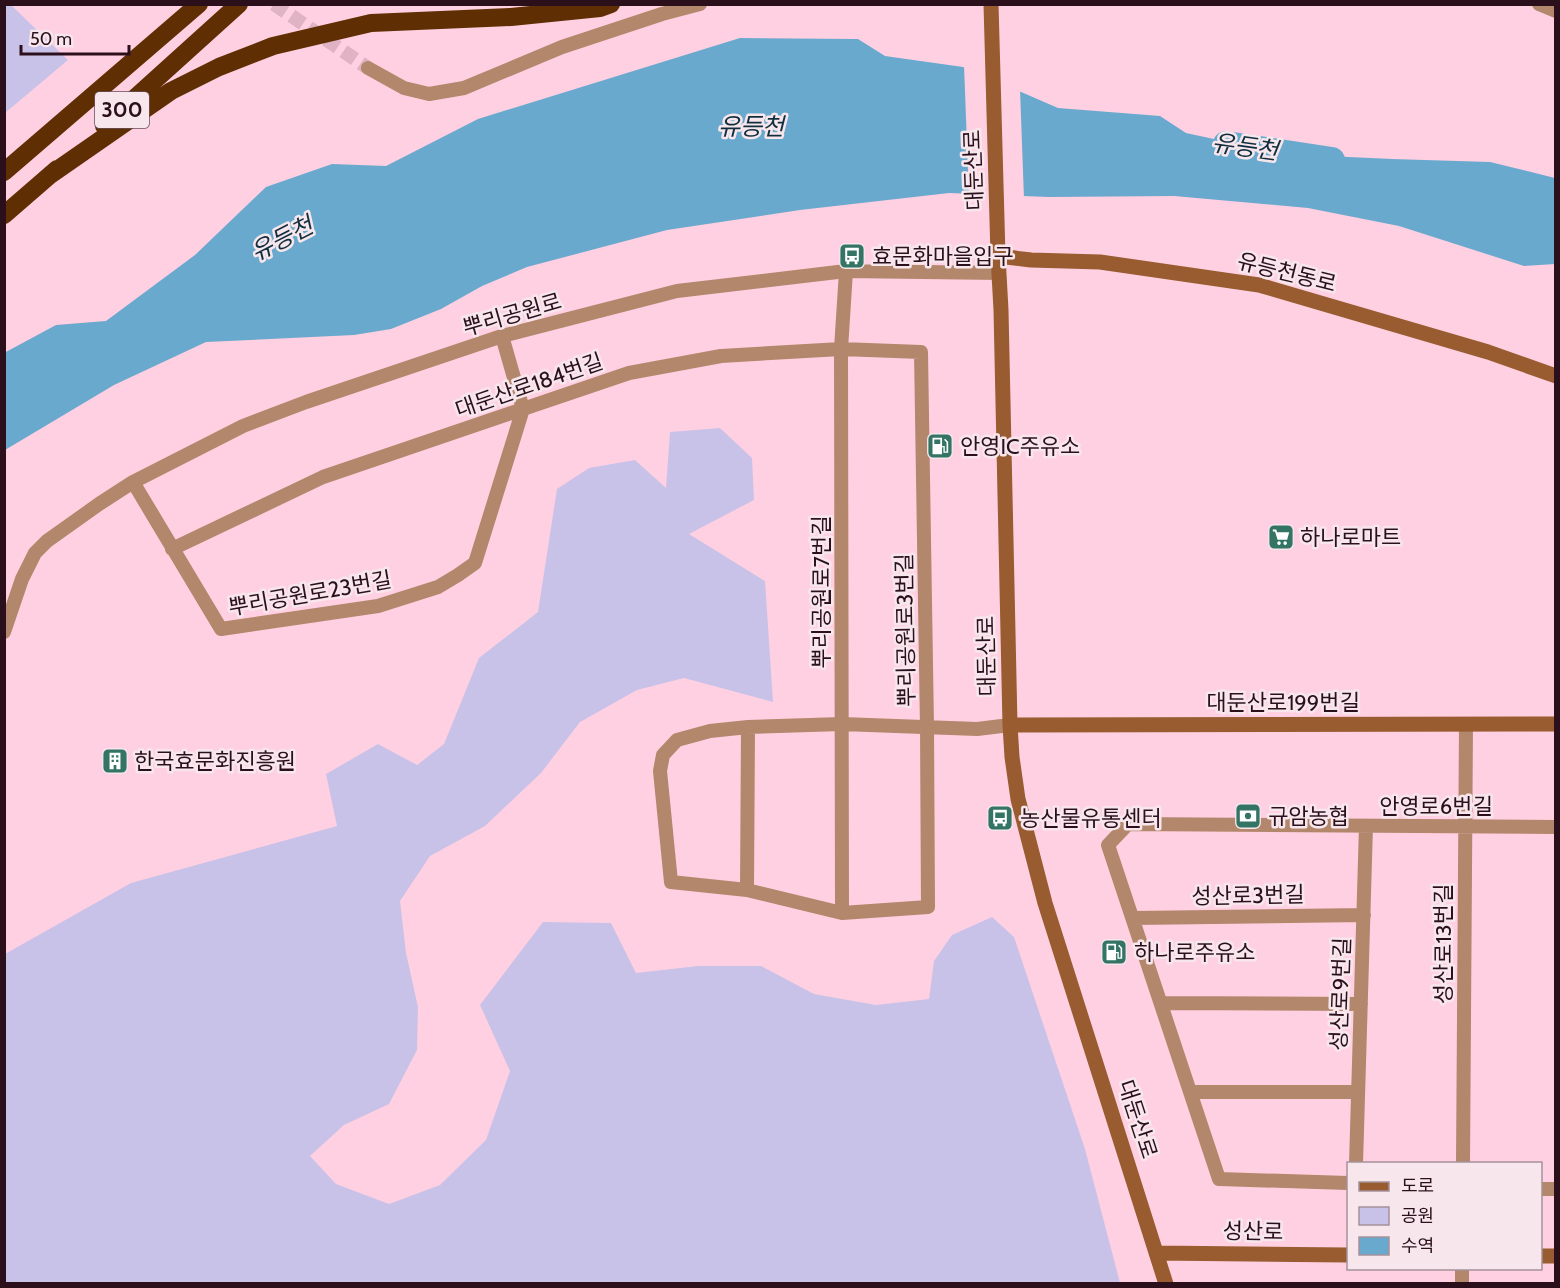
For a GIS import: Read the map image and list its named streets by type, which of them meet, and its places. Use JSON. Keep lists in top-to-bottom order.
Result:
{
  "streets": {
    "highway": ["300"],
    "main road": [
      "대둔산로",
      "유등천동로",
      "대둔산로199번길",
      "성산로"
    ],
    "street": [
      "뿌리공원로",
      "대둔산로184번길",
      "뿌리공원로7번길",
      "뿌리공원로23번길",
      "뿌리공원로3번길",
      "안영로6번길",
      "성산로3번길",
      "성산로13번길",
      "성산로9번길"
    ]
  },
  "crossings": [
    ["대둔산로", "유등천동로"],
    ["대둔산로", "뿌리공원로"],
    ["대둔산로", "대둔산로199번길"],
    ["대둔산로", "성산로"],
    ["뿌리공원로", "뿌리공원로7번길"],
    ["뿌리공원로", "뿌리공원로23번길"],
    ["대둔산로184번길", "뿌리공원로7번길"],
    ["대둔산로184번길", "뿌리공원로23번길"],
    ["대둔산로184번길", "뿌리공원로3번길"],
    ["뿌리공원로7번길", "뿌리공원로3번길"],
    ["대둔산로199번길", "성산로13번길"],
    ["안영로6번길", "성산로3번길"],
    ["안영로6번길", "성산로13번길"],
    ["안영로6번길", "성산로9번길"],
    ["성산로3번길", "성산로9번길"]
  ],
  "water": ["유등천"],
  "places": {
    "bus stop": ["효문화마을입구", "농산물유통센터"],
    "fuel station": ["안영IC주유소", "하나로주유소"],
    "supermarket": ["하나로마트"],
    "building": ["한국효문화진흥원"],
    "bank": ["규암농협"]
  },
  "legend": ["도로", "공원", "수역"],
  "scale_bar": "50 m"
}
